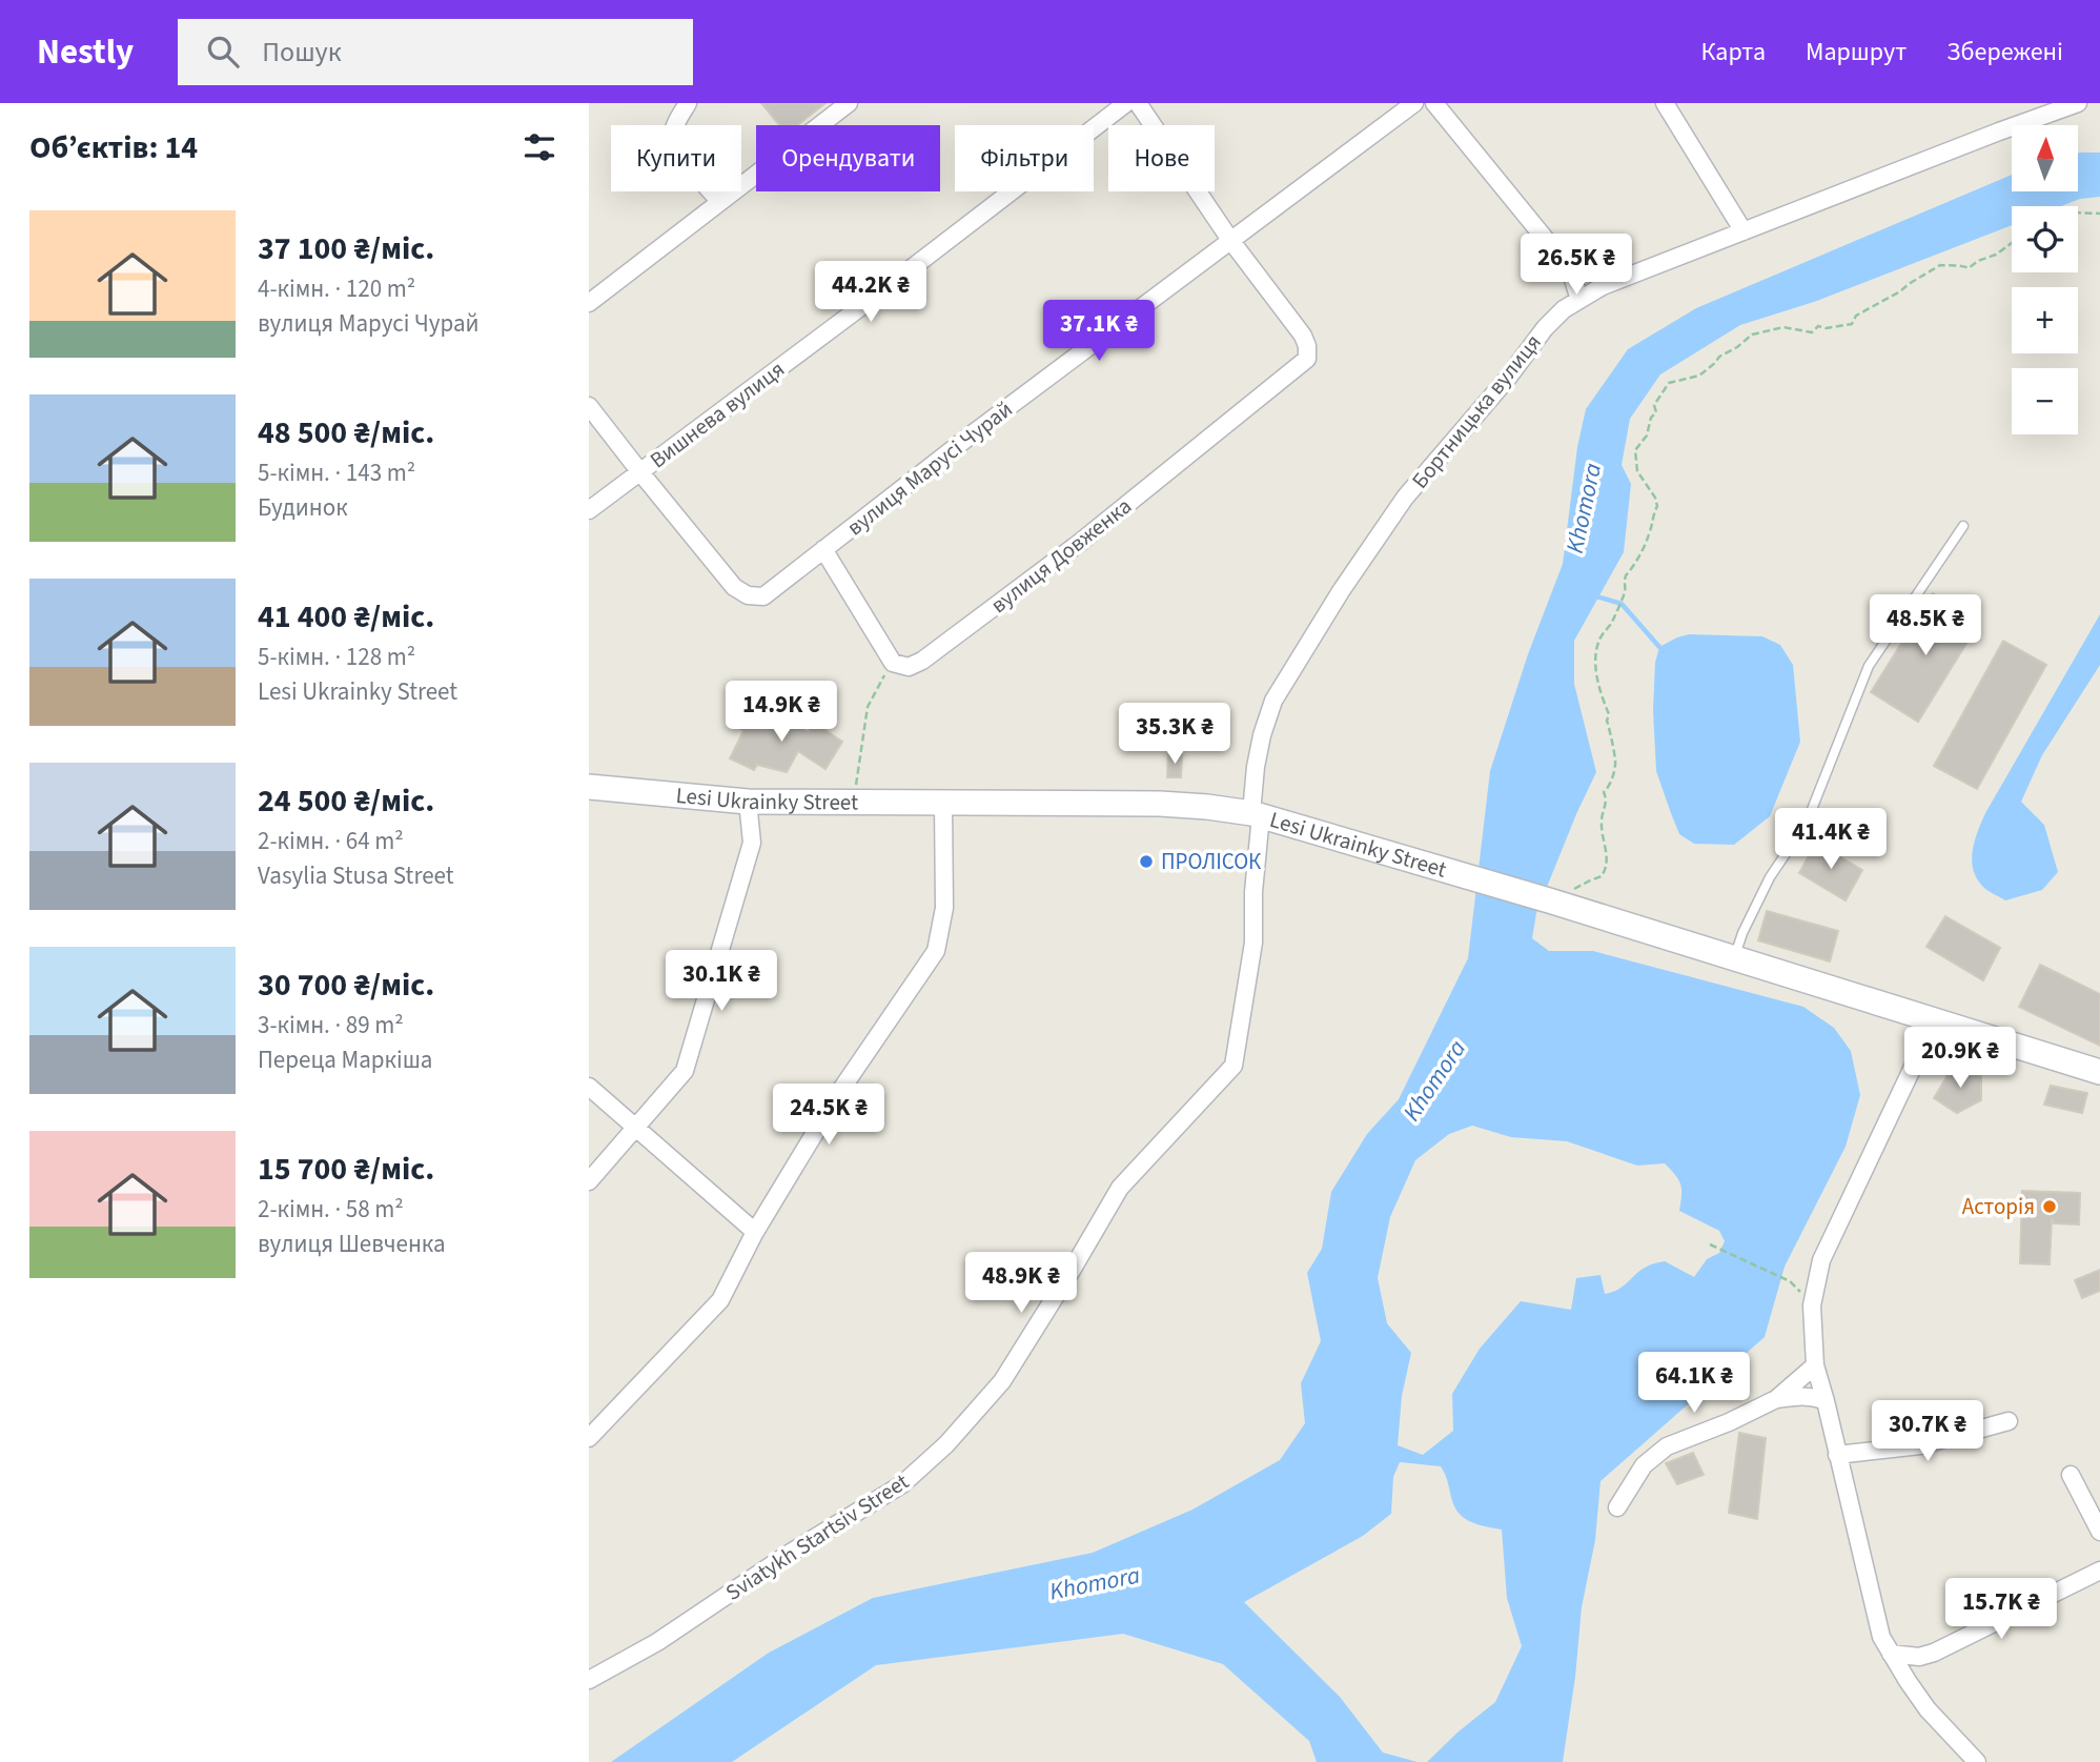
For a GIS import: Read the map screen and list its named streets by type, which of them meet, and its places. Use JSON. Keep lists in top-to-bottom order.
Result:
{
  "streets": {
    "main road": ["Lesi Ukrainky Street"],
    "street": [
      "Бортницька вулиця",
      "Вишнева вулиця",
      "вулиця Марусі Чурай",
      "вулиця Довженка",
      "Sviatykh Startsiv Street"
    ]
  },
  "crossings": [
    ["Бортницька вулиця", "Lesi Ukrainky Street"],
    ["Бортницька вулиця", "Sviatykh Startsiv Street"],
    ["Вишнева вулиця", "вулиця Марусі Чурай"],
    ["вулиця Марусі Чурай", "вулиця Довженка"],
    ["Lesi Ukrainky Street", "Sviatykh Startsiv Street"]
  ],
  "water": ["Khomora"],
  "places": ["ПРОЛІСОК", "Асторія"],
  "north": "top",
  "page": {
    "header": "Nestly",
    "search": "Пошук",
    "nav": ["Карта", "Маршрут", "Збережені"],
    "heading": "Об’єктів: 14",
    "map_buttons": ["+", "−"],
    "chip": [
      "Купити",
      "Орендувати",
      "Фільтри",
      "Нове"
    ],
    "list": [
      {
        "name": "37 100 ₴/міс.",
        "note": "4-кімн. · 120 m² · вулиця Марусі Чурай"
      },
      {
        "name": "48 500 ₴/міс.",
        "note": "5-кімн. · 143 m² · Будинок"
      },
      {
        "name": "41 400 ₴/міс.",
        "note": "5-кімн. · 128 m² · Lesi Ukrainky Street"
      },
      {
        "name": "24 500 ₴/міс.",
        "note": "2-кімн. · 64 m² · Vasylia Stusa Street"
      },
      {
        "name": "30 700 ₴/міс.",
        "note": "3-кімн. · 89 m² · Переца Маркіша"
      },
      {
        "name": "15 700 ₴/міс.",
        "note": "2-кімн. · 58 m² · вулиця Шевченка"
      }
    ],
    "price": [
      "26.5K ₴",
      "44.2K ₴",
      "37.1K ₴",
      "48.5K ₴",
      "14.9K ₴",
      "35.3K ₴",
      "41.4K ₴",
      "30.1K ₴",
      "20.9K ₴",
      "24.5K ₴",
      "48.9K ₴",
      "64.1K ₴",
      "30.7K ₴",
      "15.7K ₴"
    ]
  }
}
